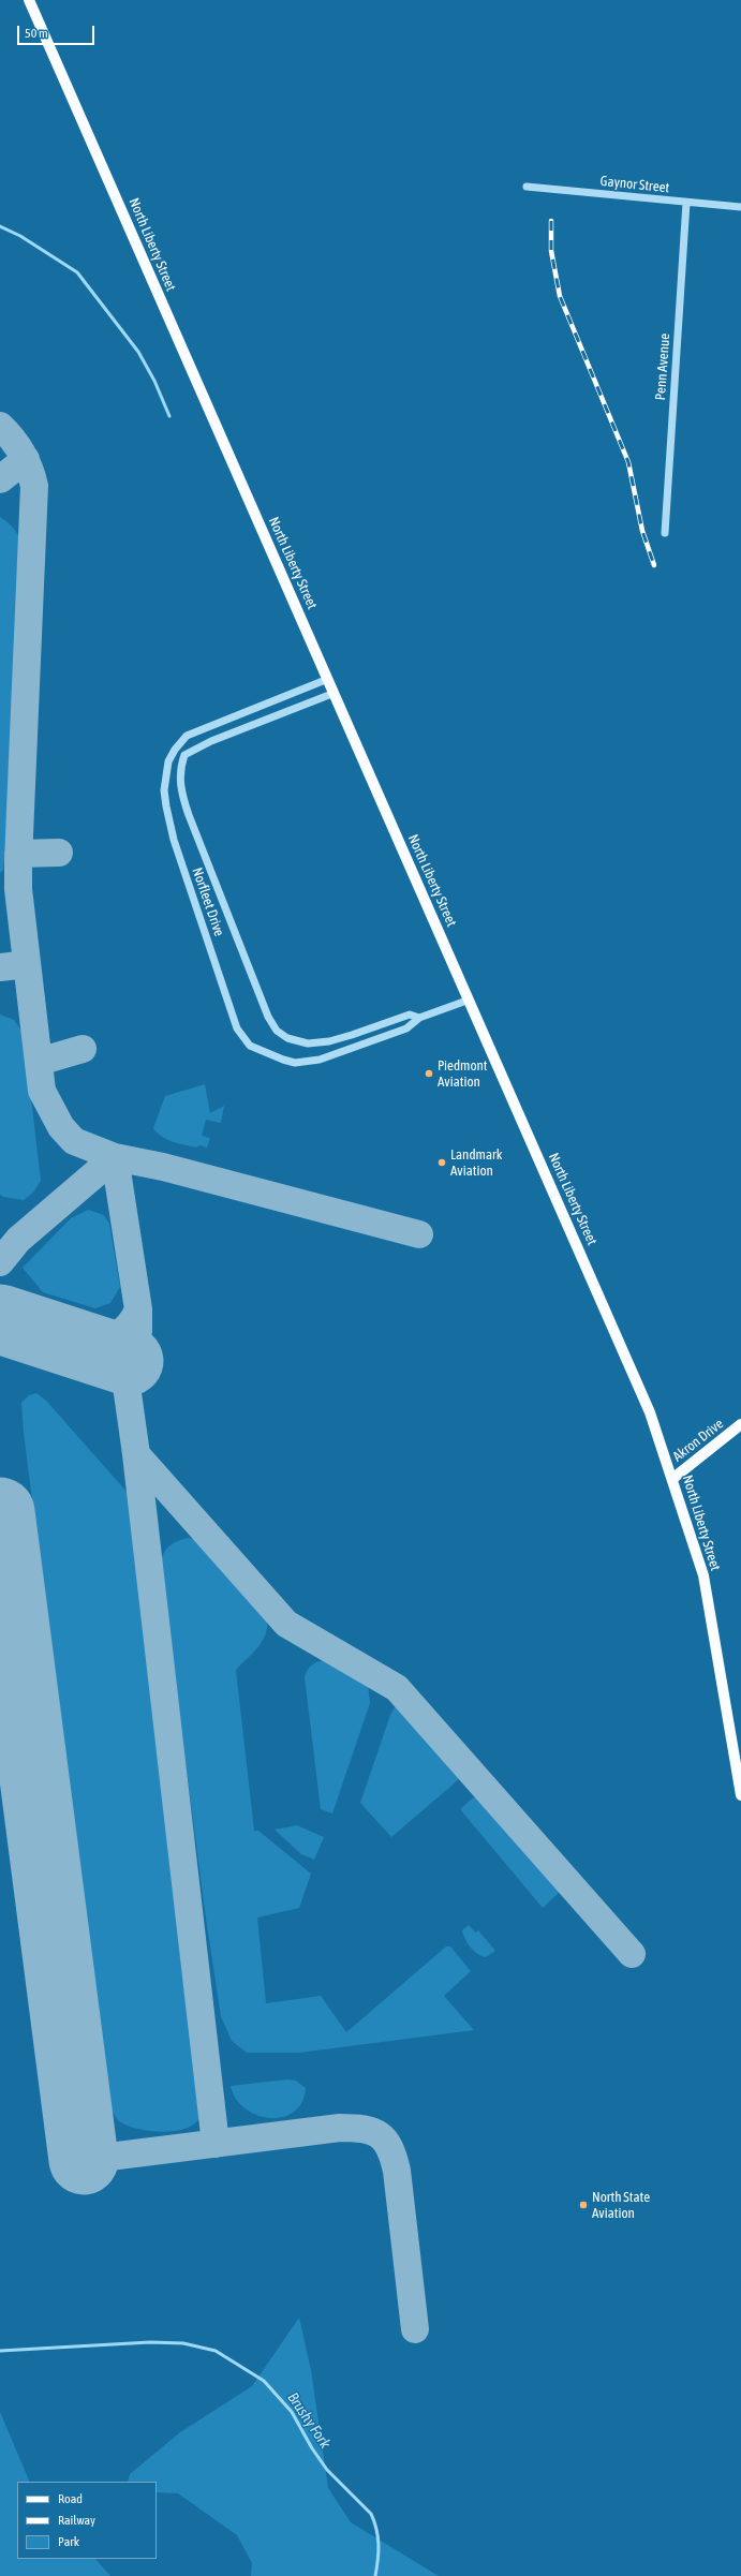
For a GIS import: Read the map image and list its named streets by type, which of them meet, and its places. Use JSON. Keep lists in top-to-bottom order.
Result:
{
  "streets": {
    "main road": ["North Liberty Street", "Akron Drive"],
    "street": ["Gaynor Street", "Penn Avenue", "Norfleet Drive"]
  },
  "crossings": [
    ["Gaynor Street", "Penn Avenue"],
    ["North Liberty Street", "Norfleet Drive"],
    ["North Liberty Street", "Akron Drive"]
  ],
  "water": ["Brushy Fork"],
  "places": ["Piedmont Aviation", "Landmark Aviation", "North State Aviation"],
  "legend": ["Road", "Railway", "Park"],
  "scale_bar": "50 m"
}
